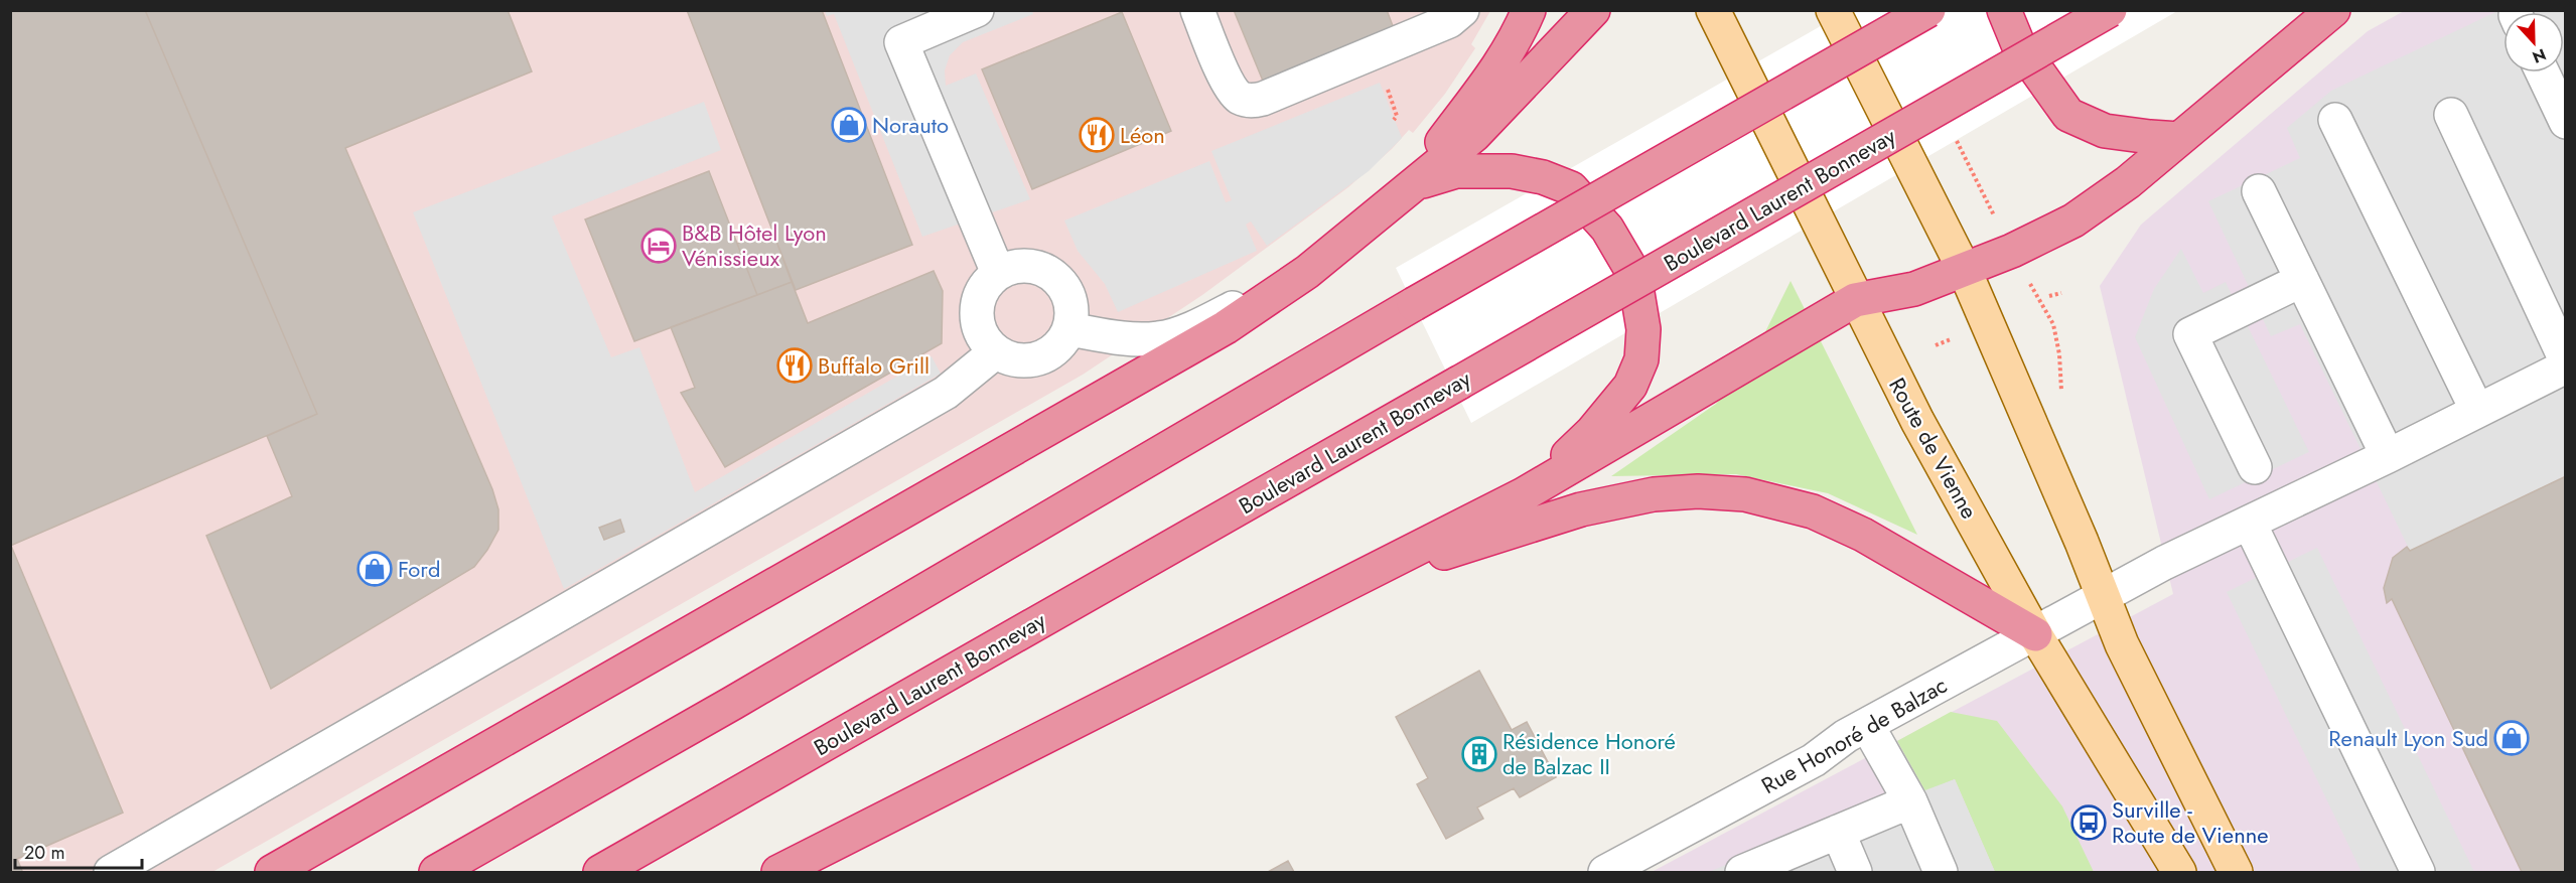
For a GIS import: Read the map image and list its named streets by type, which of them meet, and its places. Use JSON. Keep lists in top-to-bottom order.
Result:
{
  "streets": {
    "highway": ["Boulevard Laurent Bonnevay"],
    "main road": ["Route de Vienne"],
    "street": ["Rue Honoré de Balzac"]
  },
  "crossings": [
    ["Route de Vienne", "Rue Honoré de Balzac"]
  ],
  "places": {
    "shop": ["Norauto", "Ford", "Renault Lyon Sud"],
    "restaurant": ["Léon", "Buffalo Grill"],
    "hotel": ["B&B Hôtel Lyon Vénissieux"],
    "building": ["Résidence Honoré de Balzac II"],
    "bus stop": ["Surville - Route de Vienne"]
  },
  "scale_bar": "20 m",
  "north": "bottom"
}
